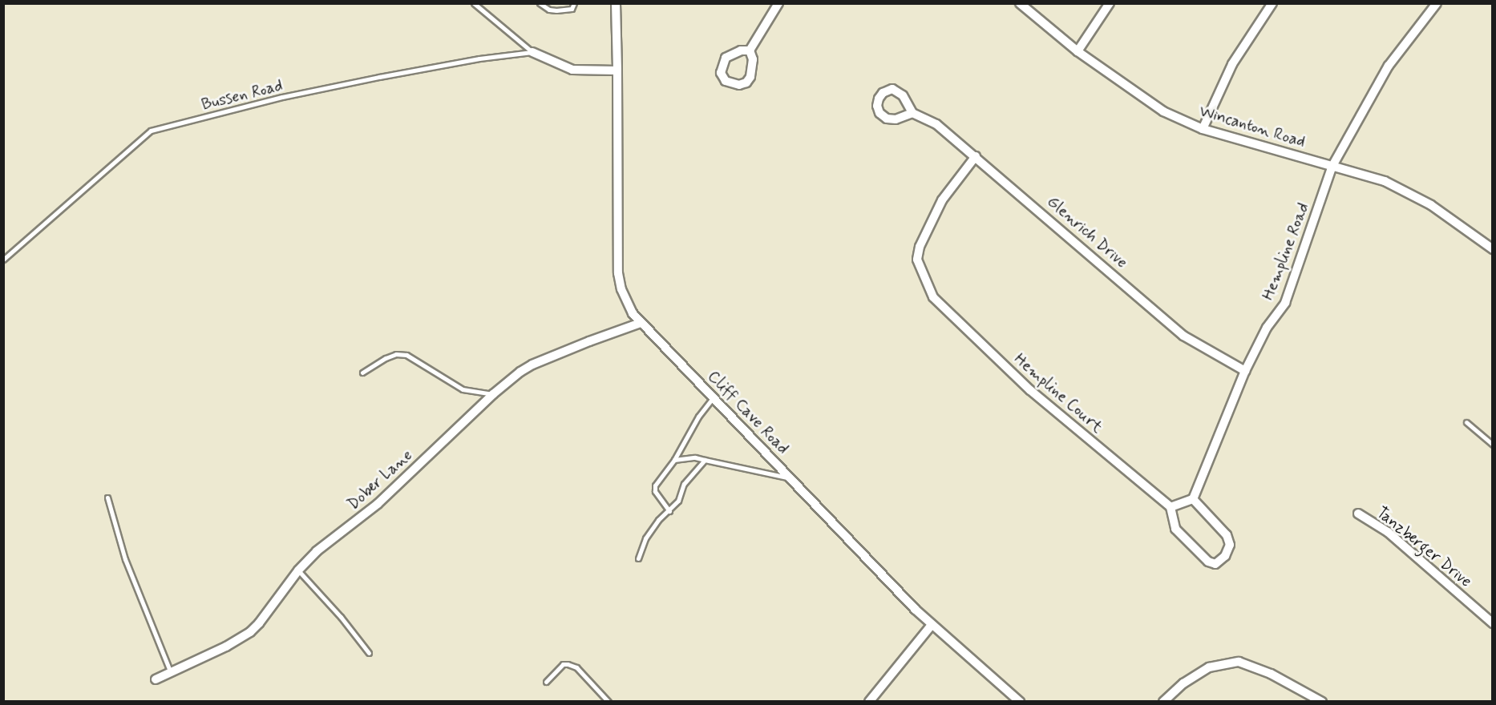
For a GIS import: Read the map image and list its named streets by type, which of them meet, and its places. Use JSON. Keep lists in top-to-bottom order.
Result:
{
  "streets": {
    "street": [
      "Wincanton Road",
      "Glenrich Drive",
      "Hempline Road",
      "Hempline Court",
      "Cliff Cave Road",
      "Dober Lane",
      "Tanzberger Drive"
    ],
    "lane": ["Bussen Road"]
  },
  "crossings": [
    ["Wincanton Road", "Hempline Road"],
    ["Glenrich Drive", "Hempline Road"],
    ["Glenrich Drive", "Hempline Court"],
    ["Cliff Cave Road", "Dober Lane"]
  ]
}
